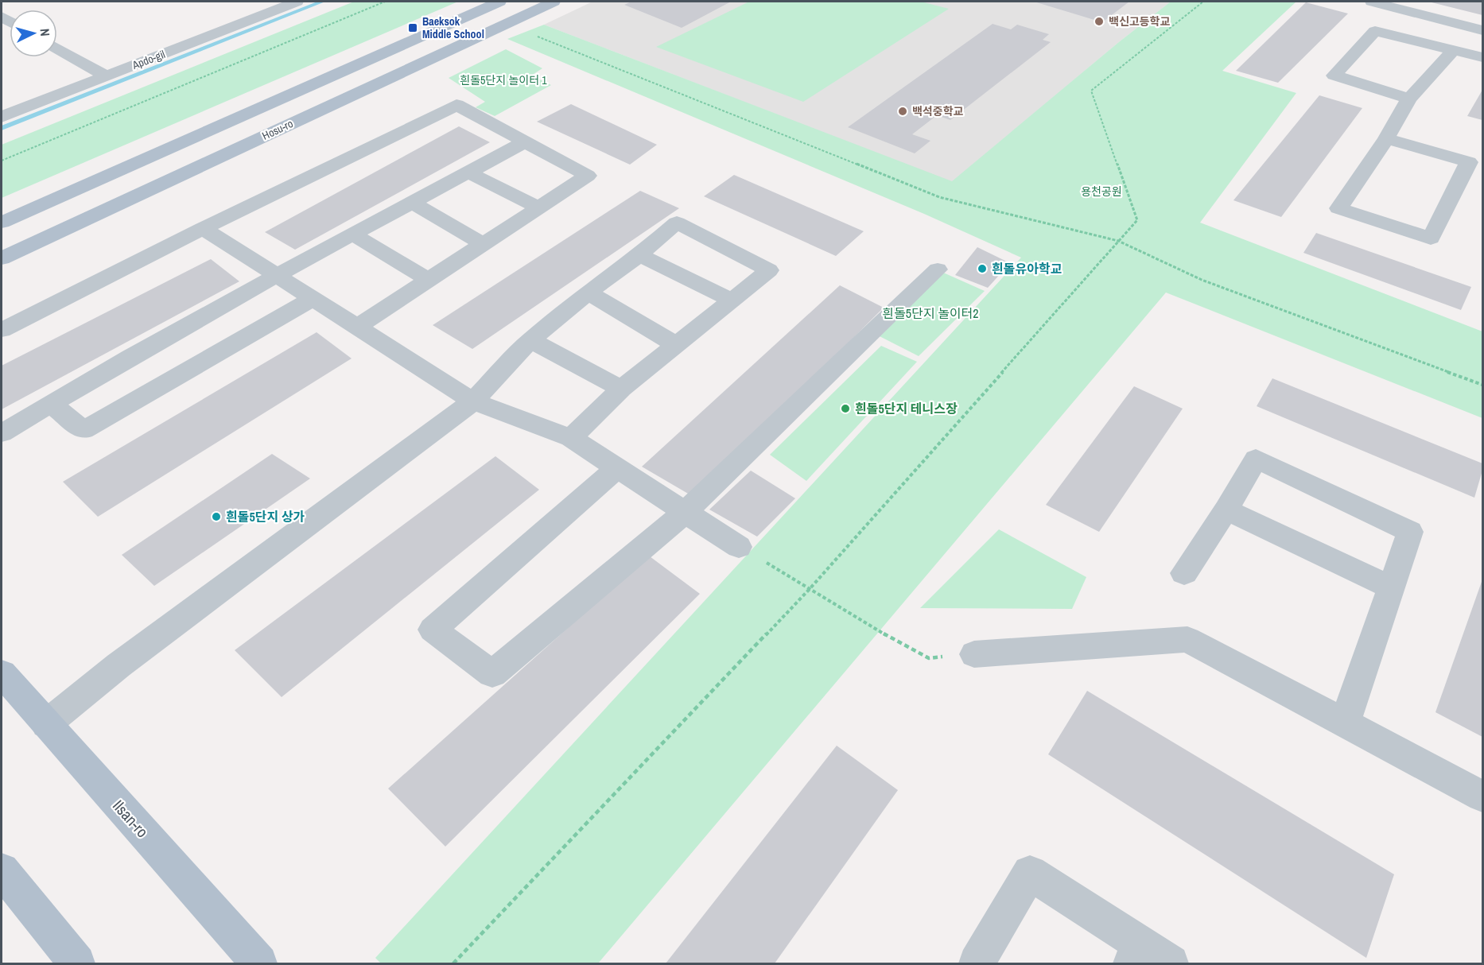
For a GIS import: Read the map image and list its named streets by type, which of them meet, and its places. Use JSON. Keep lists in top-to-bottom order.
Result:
{
  "streets": {
    "main road": ["Hosu-ro", "Ilsan-ro"],
    "street": ["Apdo-gil"]
  },
  "parks": ["흰돌5단지 놀이터 1", "용천공원", "흰돌5단지 놀이터2"],
  "places": {
    "other": [
      "백신고등학교",
      "백석중학교",
      "흰돌유아학교",
      "흰돌5단지 테니스장",
      "흰돌5단지 상가"
    ],
    "transit": ["Baeksok Middle School"]
  },
  "north": "right"
}
